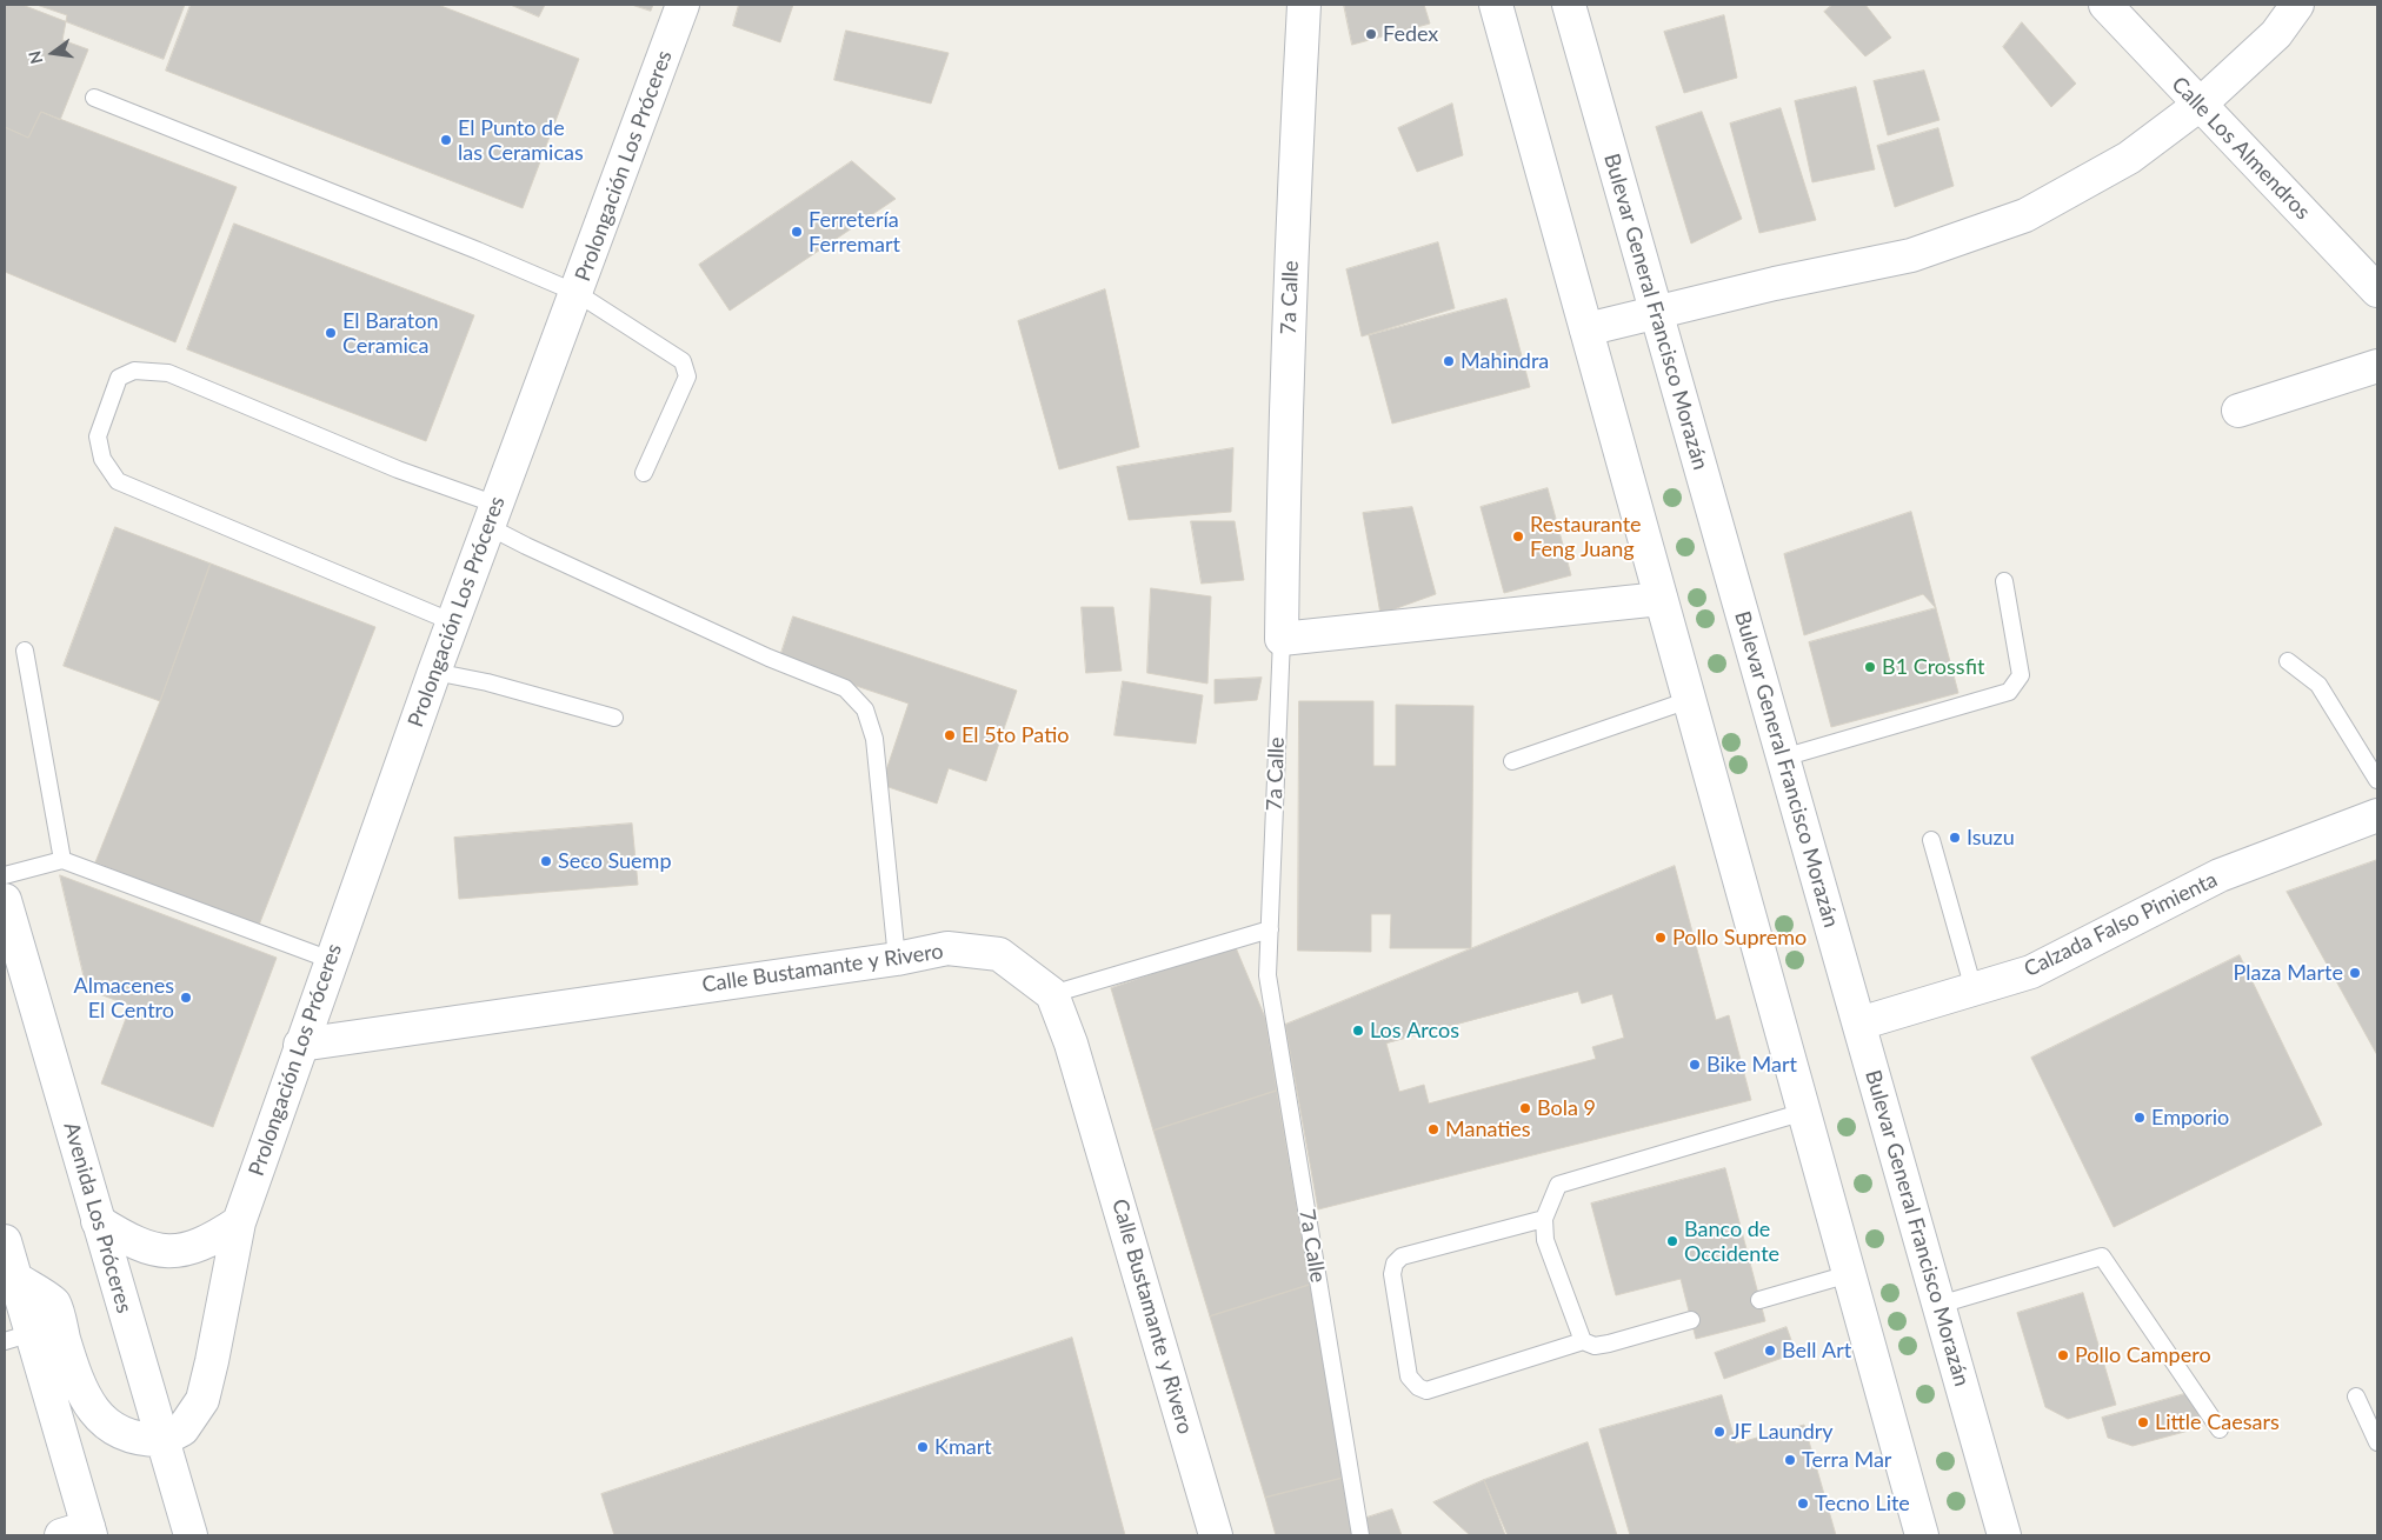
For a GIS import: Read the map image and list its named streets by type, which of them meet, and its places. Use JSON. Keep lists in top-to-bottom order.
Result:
{
  "streets": {
    "street": [
      "Calle Los Almendros",
      "Prolongación Los Próceres",
      "7a Calle",
      "Bulevar General Francisco Morazán",
      "Calzada Falso Pimienta",
      "Calle Bustamante y Rivero",
      "Avenida Los Próceres"
    ]
  },
  "crossings": [
    ["Prolongación Los Próceres", "Calle Bustamante y Rivero"],
    ["Prolongación Los Próceres", "Avenida Los Próceres"],
    ["Bulevar General Francisco Morazán", "Calzada Falso Pimienta"]
  ],
  "places": [
    "Fedex",
    "El Punto de las Ceramicas",
    "Ferretería Ferremart",
    "El Baraton Ceramica",
    "Mahindra",
    "Restaurante Feng Juang",
    "B1 Crossfit",
    "El 5to Patio",
    "Isuzu",
    "Seco Suemp",
    "Pollo Supremo",
    "Plaza Marte",
    "Almacenes El Centro",
    "Los Arcos",
    "Bike Mart",
    "Bola 9",
    "Emporio",
    "Manaties",
    "Banco de Occidente",
    "Bell Art",
    "Pollo Campero",
    "Little Caesars",
    "JF Laundry",
    "Kmart",
    "Terra Mar",
    "Tecno Lite"
  ],
  "north": "left"
}
